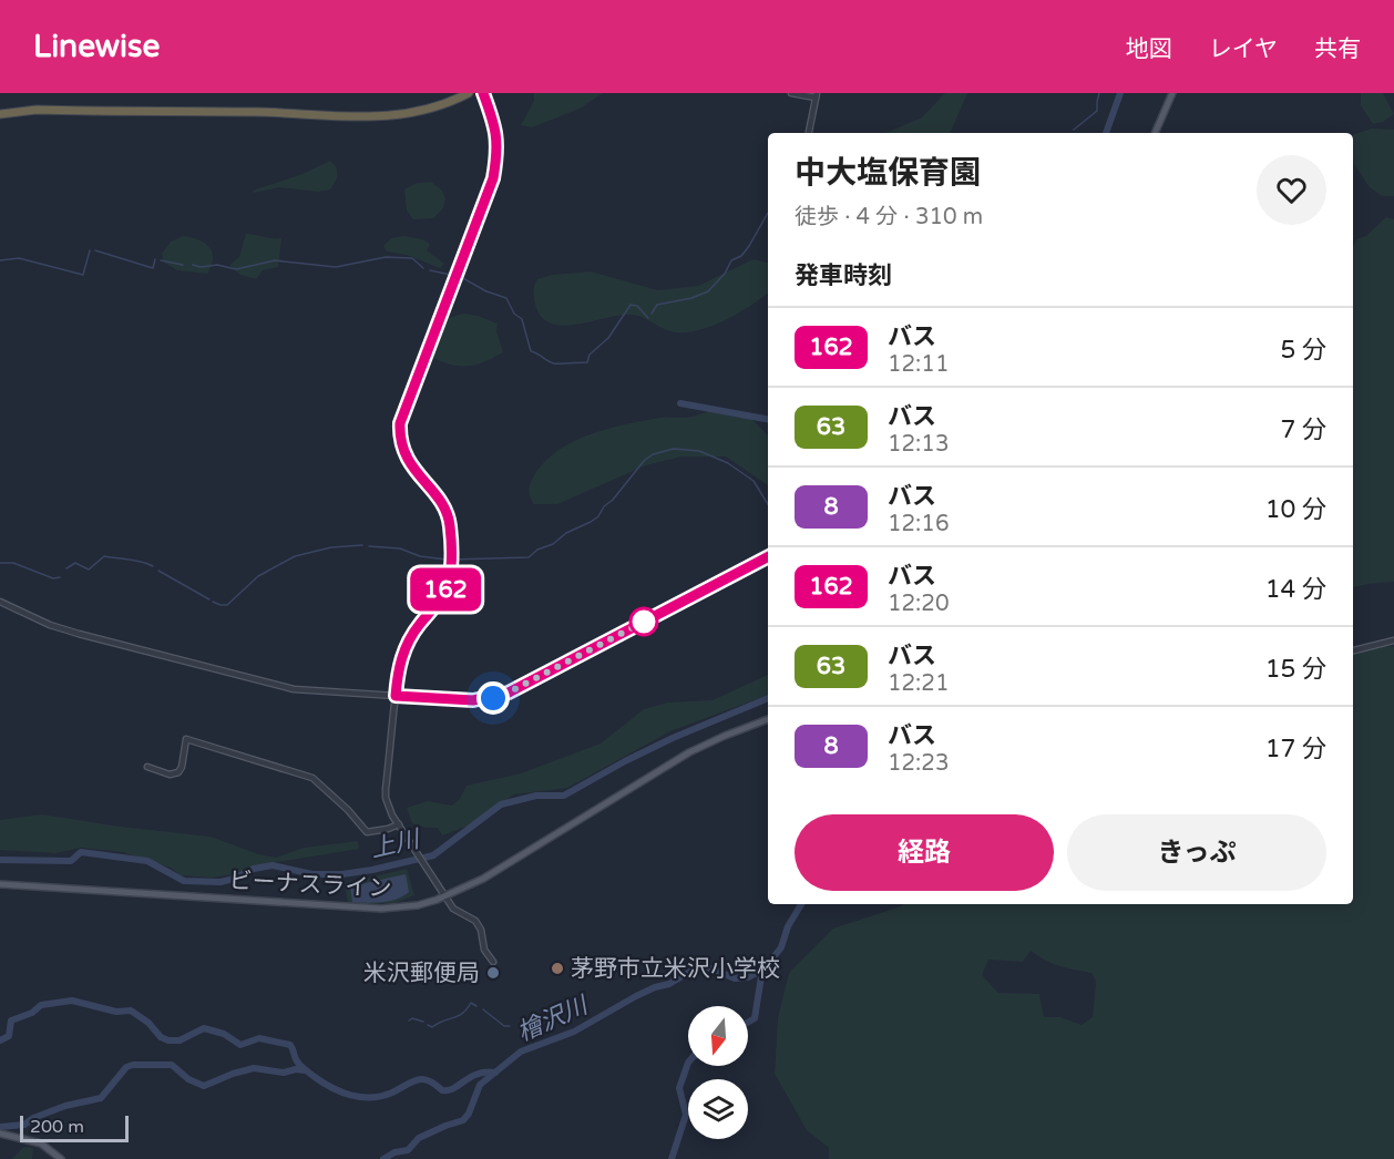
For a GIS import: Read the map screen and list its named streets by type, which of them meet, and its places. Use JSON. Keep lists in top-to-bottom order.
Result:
{
  "streets": {
    "main road": ["ビーナスライン"]
  },
  "water": ["上川", "檜沢川"],
  "places": ["茅野市立米沢小学校", "米沢郵便局"],
  "lines": ["bus line 162"],
  "scale_bar": "200 m",
  "north": "bottom",
  "page": {
    "header": "Linewise",
    "nav": ["地図", "レイヤ", "共有"],
    "on_map": "162",
    "heading": [
      ["中大塩保育園", "徒歩 · 4 分 · 310 m"],
      "発車時刻"
    ],
    "list": [
      {
        "mark": "162",
        "name": "バス",
        "note": "12:11",
        "value": "5 分"
      },
      {
        "mark": "63",
        "name": "バス",
        "note": "12:13",
        "value": "7 分"
      },
      {
        "mark": "8",
        "name": "バス",
        "note": "12:16",
        "value": "10 分"
      },
      {
        "mark": "162",
        "name": "バス",
        "note": "12:20",
        "value": "14 分"
      },
      {
        "mark": "63",
        "name": "バス",
        "note": "12:21",
        "value": "15 分"
      },
      {
        "mark": "8",
        "name": "バス",
        "note": "12:23",
        "value": "17 分"
      }
    ],
    "buttons": ["経路", "きっぷ"],
    "scale": "200 m"
  }
}
